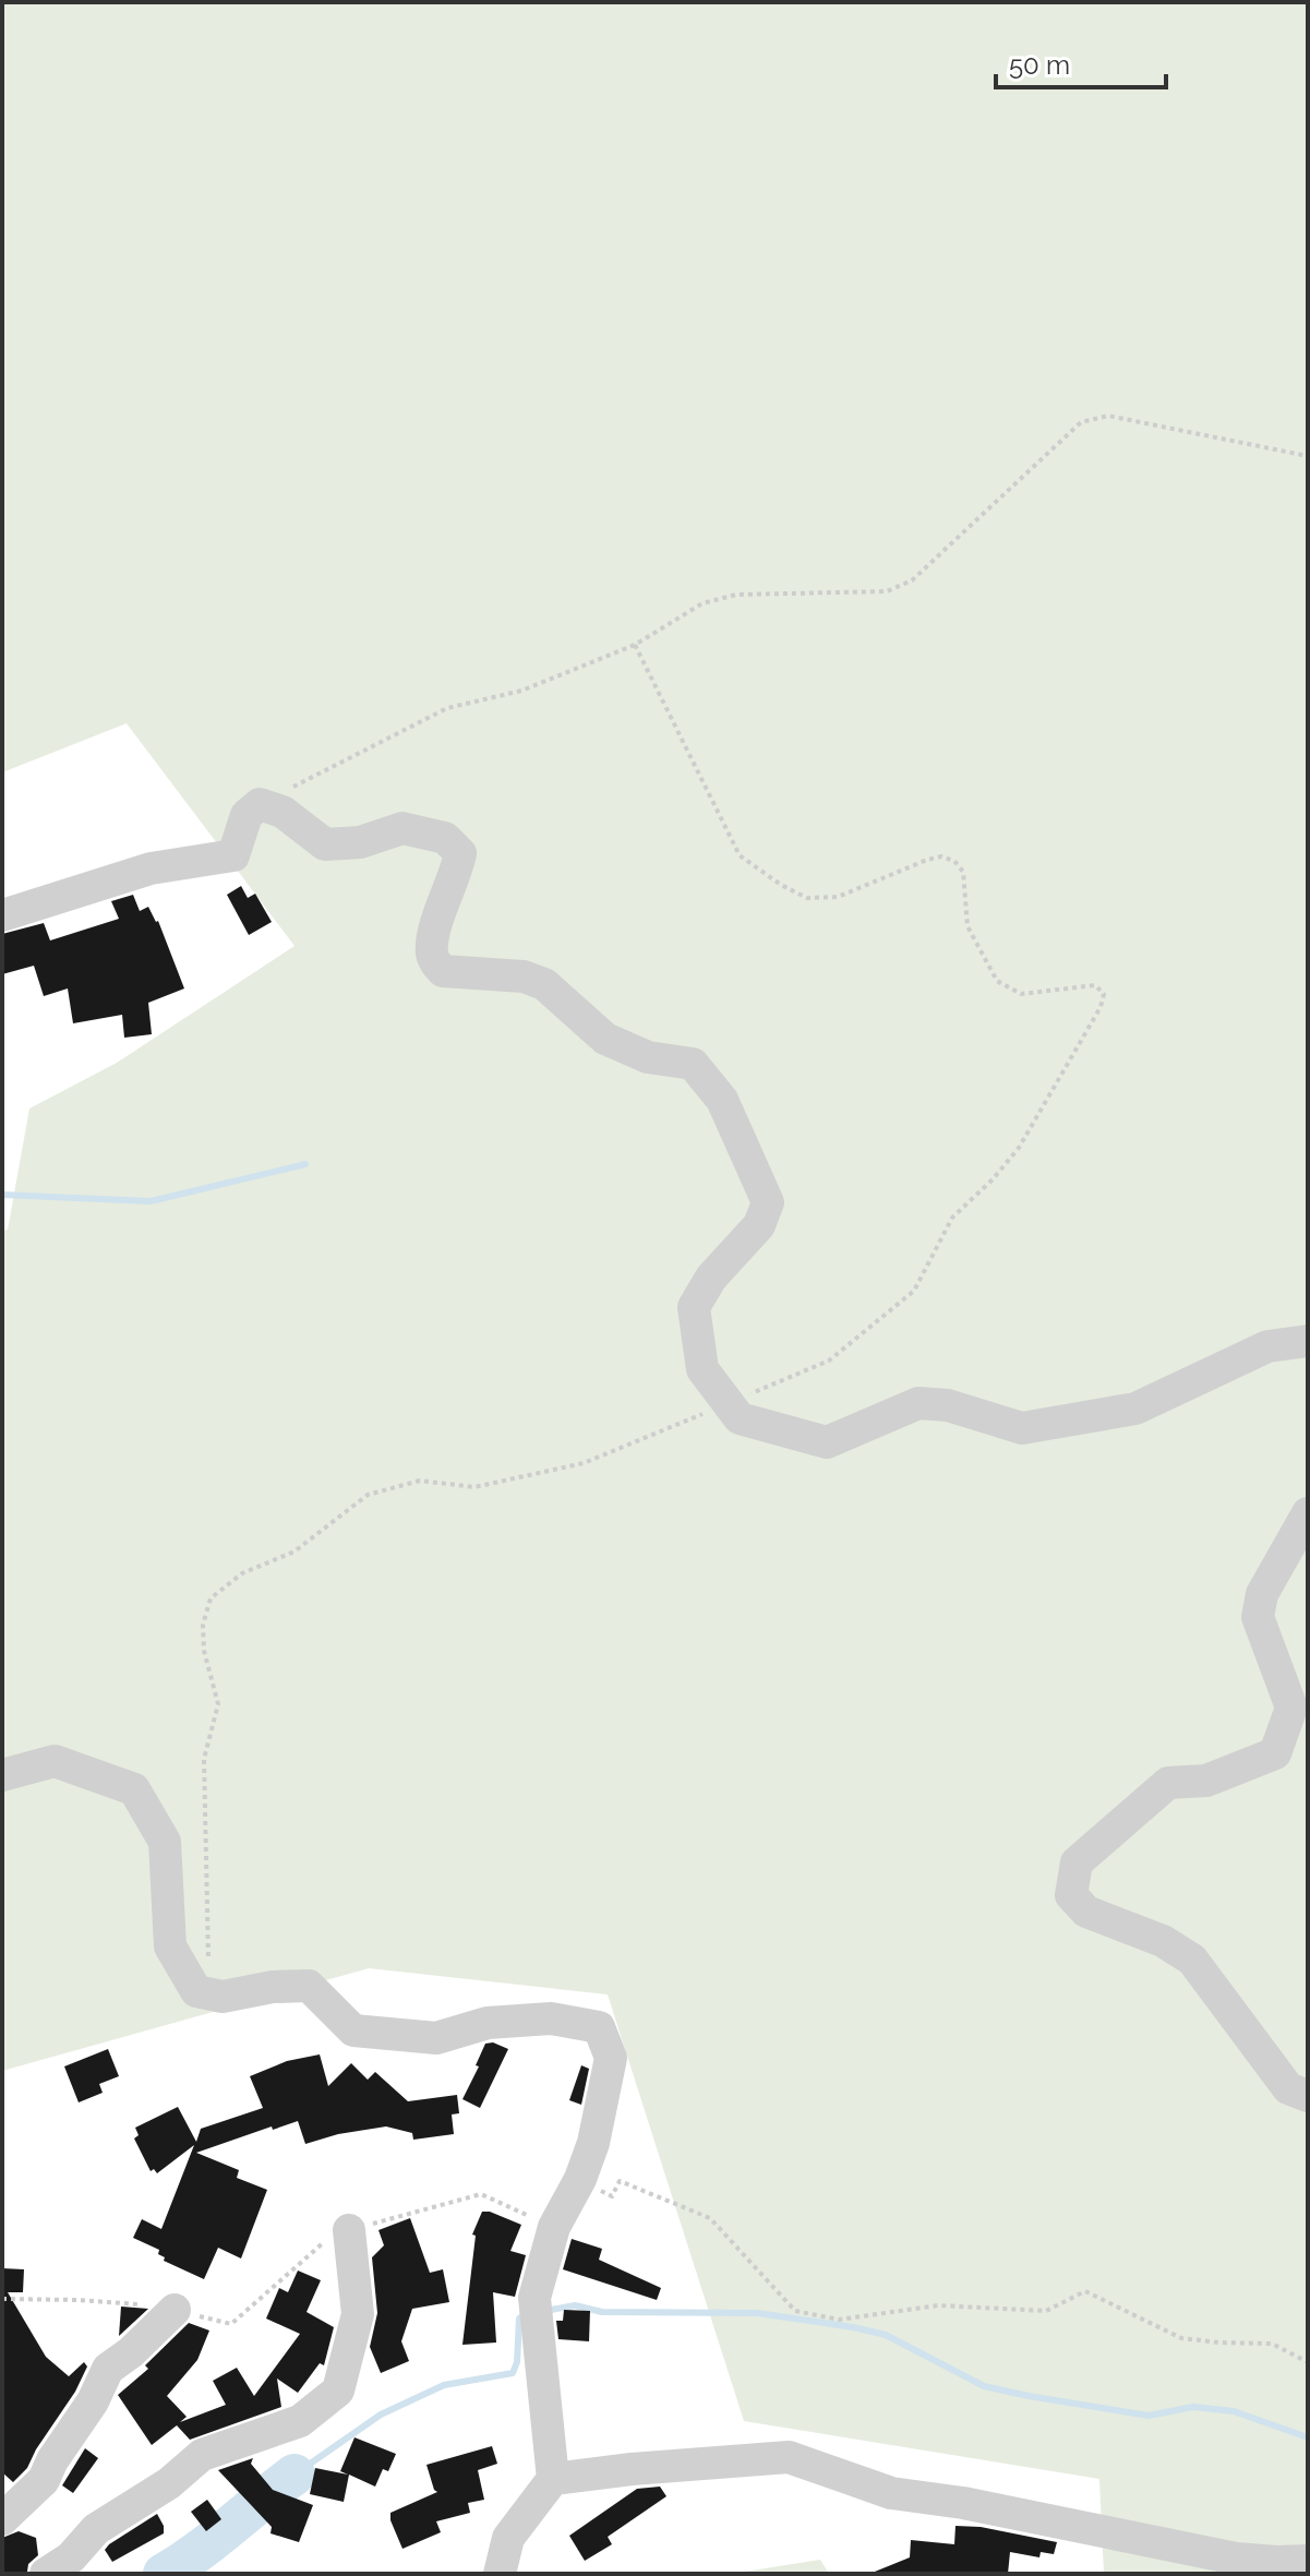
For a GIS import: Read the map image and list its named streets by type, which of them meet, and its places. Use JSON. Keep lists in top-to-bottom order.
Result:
{
  "scale_bar": "50 m"
}
